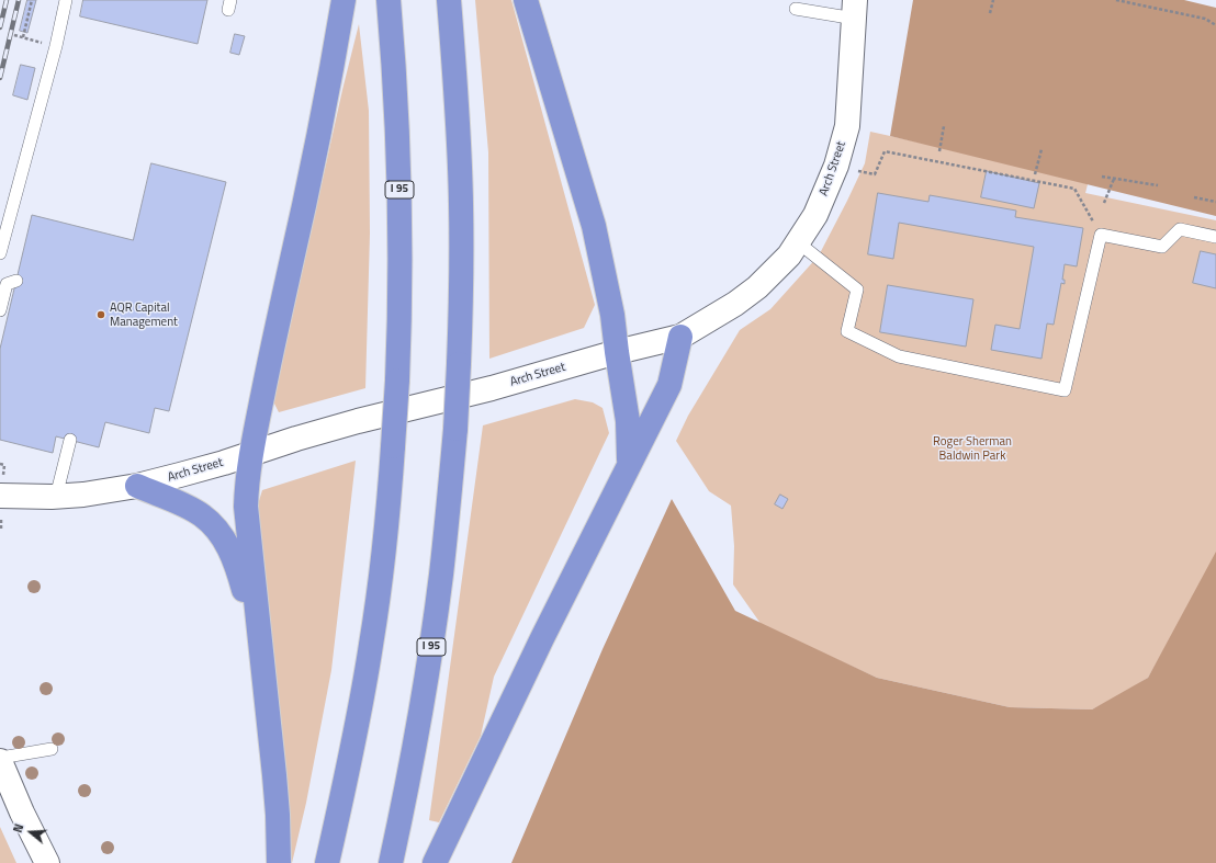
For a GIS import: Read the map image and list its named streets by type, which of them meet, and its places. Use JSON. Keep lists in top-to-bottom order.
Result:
{
  "streets": {
    "highway": ["I 95"],
    "main road": ["Arch Street"]
  },
  "parks": ["Roger Sherman Baldwin Park"],
  "places": ["AQR Capital Management"],
  "north": "left"
}
